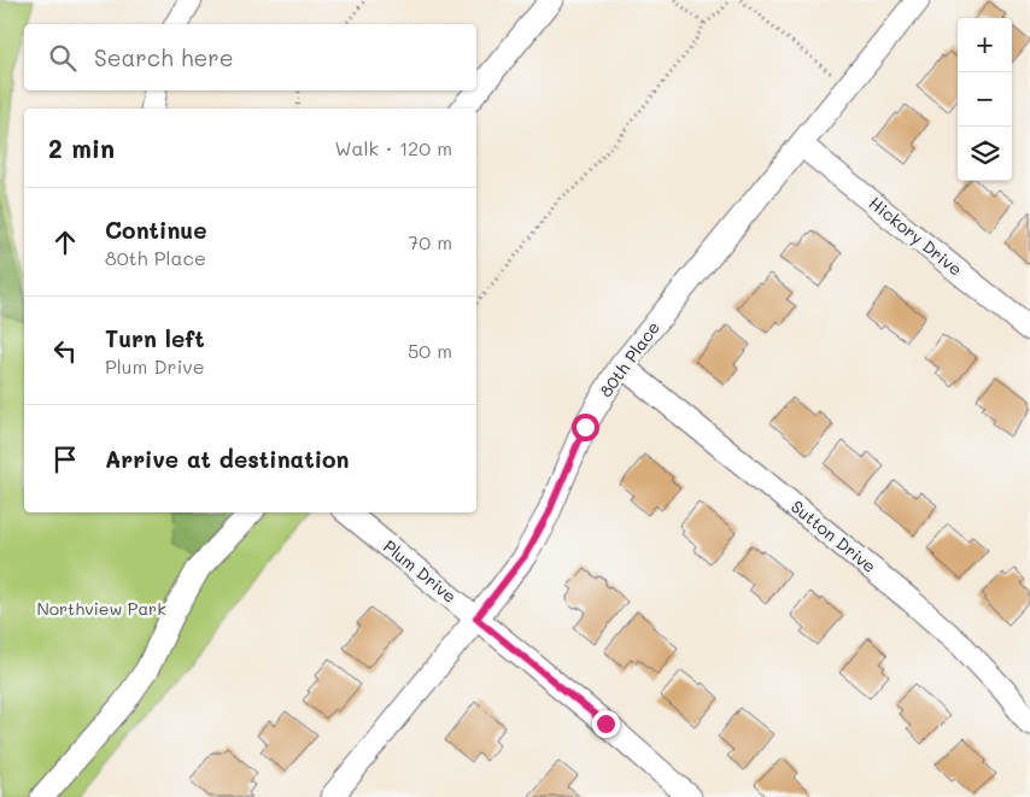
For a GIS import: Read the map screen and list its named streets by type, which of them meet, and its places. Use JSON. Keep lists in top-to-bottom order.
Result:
{
  "streets": {
    "street": [
      "Hickory Drive",
      "80th Place",
      "Sutton Drive",
      "Plum Drive"
    ]
  },
  "crossings": [
    ["Hickory Drive", "80th Place"],
    ["80th Place", "Sutton Drive"],
    ["80th Place", "Plum Drive"]
  ],
  "parks": ["Northview Park"],
  "page": {
    "map_buttons": ["+", "−"],
    "search": "Search here",
    "heading": ["2 min", "Walk · 120 m"],
    "list": [
      ["Continue", "80th Place", "70 m"],
      ["Turn left", "Plum Drive", "50 m"],
      "Arrive at destination"
    ]
  }
}
